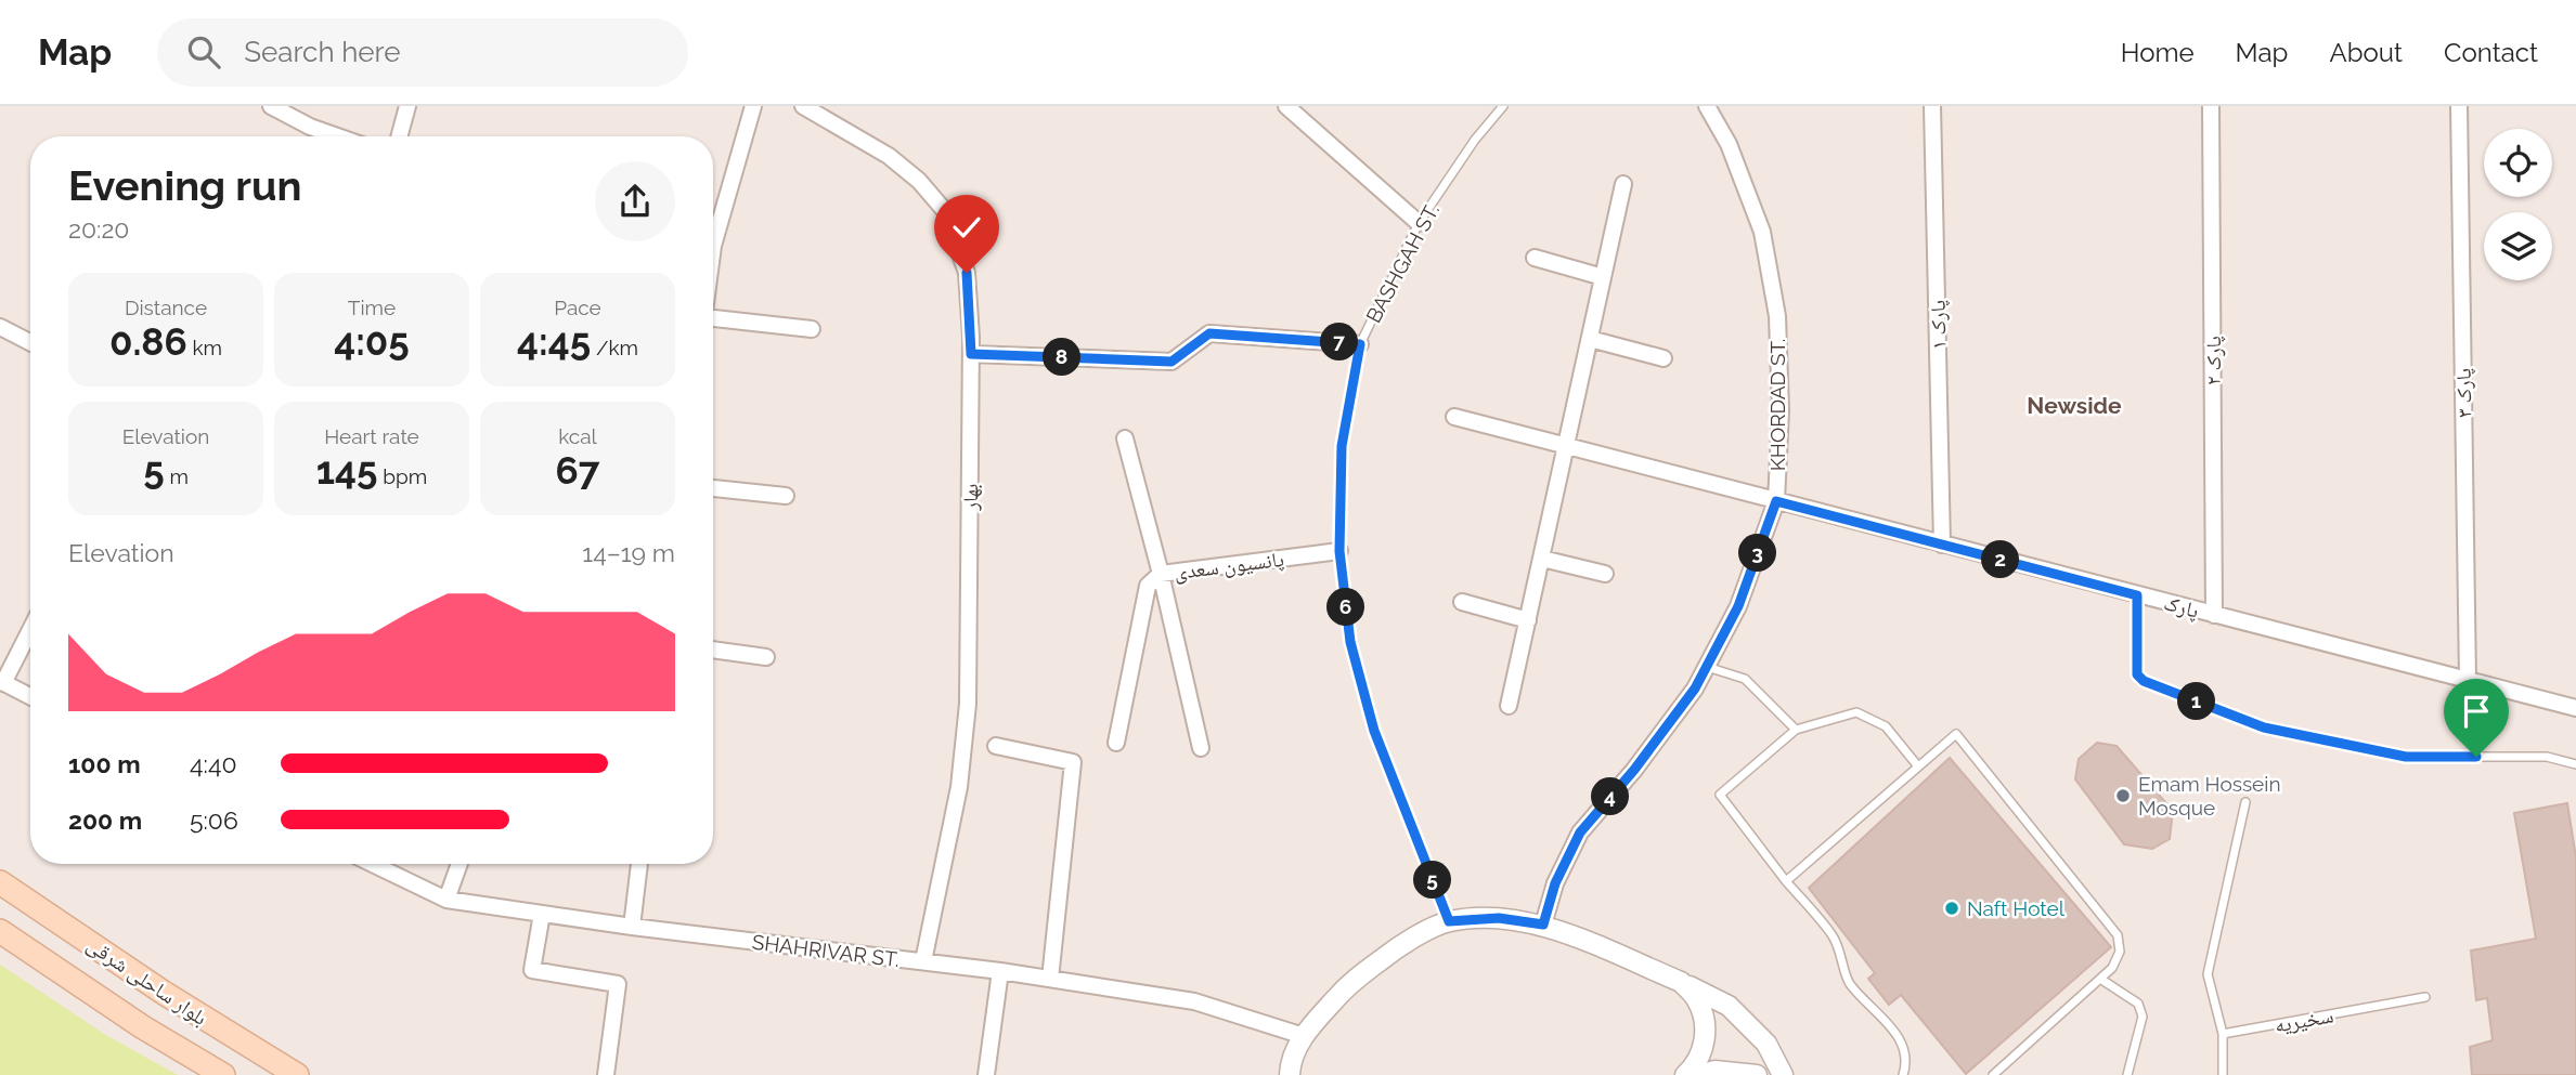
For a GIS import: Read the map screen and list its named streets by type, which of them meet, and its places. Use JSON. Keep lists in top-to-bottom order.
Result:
{
  "streets": {
    "main road": ["بلوار ساحلی شرقی"],
    "street": [
      "پارک ۱",
      "پارک ۲",
      "پارک ۳",
      "KHORDAD ST.",
      "بهار",
      "پانسیون سعدی",
      "پارک",
      "SHAHRIVAR ST."
    ],
    "lane": ["BASHGAH ST.", "سخیریه"]
  },
  "crossings": [
    ["BASHGAH ST.", "پانسیون سعدی"],
    ["پارک ۱", "پارک"],
    ["پارک ۲", "پارک"],
    ["پارک ۳", "پارک"],
    ["KHORDAD ST.", "پارک"],
    ["بهار", "SHAHRIVAR ST."]
  ],
  "districts": ["Newside"],
  "places": ["Emam Hossein Mosque", "Naft Hotel"],
  "page": {
    "header": "Map",
    "search": "Search here",
    "nav": [
      "Home",
      "Map",
      "About",
      "Contact"
    ],
    "heading": ["Evening run", "20:20"],
    "stats": [
      ["Distance", "0.86 km"],
      ["Time", "4:05"],
      ["Pace", "4:45 /km"],
      ["Elevation", "5 m"],
      ["Heart rate", "145 bpm"],
      ["kcal", "67"]
    ],
    "pins": [
      "7",
      "8",
      "3",
      "2",
      "6",
      "1",
      "4",
      "5"
    ],
    "chart": ["Elevation", "14–19 m"],
    "list": [
      {
        "name": "100 m",
        "note": "4:40"
      },
      {
        "name": "200 m",
        "note": "5:06"
      }
    ]
  }
}
